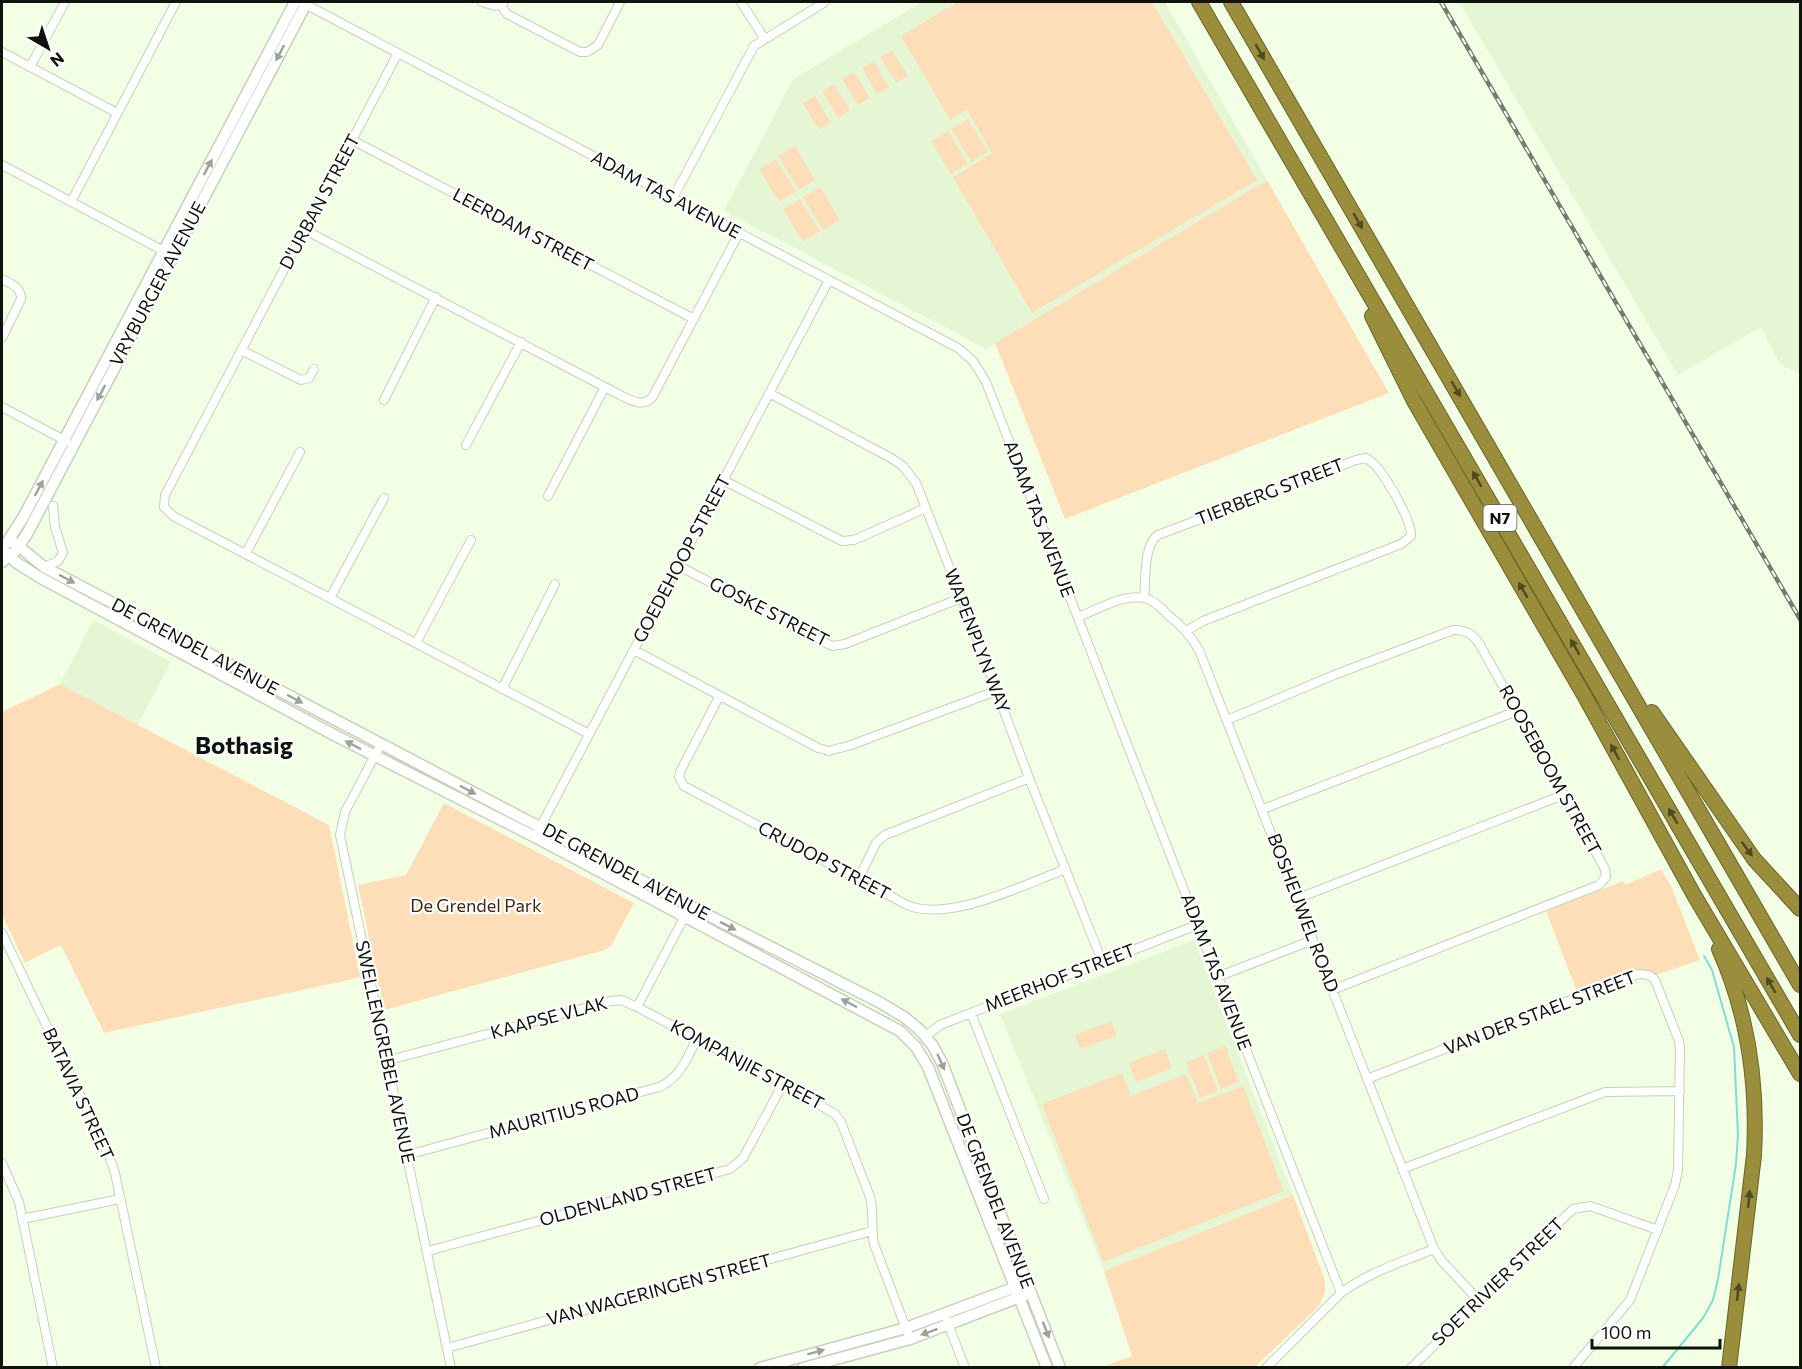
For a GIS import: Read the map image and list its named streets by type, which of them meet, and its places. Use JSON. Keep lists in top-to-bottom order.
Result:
{
  "streets": {
    "highway": ["N7"],
    "street": [
      "ADAM TAS AVENUE",
      "D'URBAN STREET",
      "LEERDAM STREET",
      "VRYBURGER AVENUE",
      "TIERBERG STREET",
      "GOEDEHOOP STREET",
      "GOSKE STREET",
      "WAPENPLYN WAY",
      "DE GRENDEL AVENUE",
      "ROOSEBOOM STREET",
      "CRUDOP STREET",
      "BOSHEUWEL ROAD",
      "MEERHOF STREET",
      "VAN DER STAEL STREET",
      "KAAPSE VLAK",
      "SWELLENGREBEL AVENUE",
      "KOMPANJIE STREET",
      "BATAVIA STREET",
      "MAURITIUS ROAD",
      "OLDENLAND STREET",
      "SOETRIVIER STREET",
      "VAN WAGERINGEN STREET"
    ]
  },
  "crossings": [
    ["ADAM TAS AVENUE", "D'URBAN STREET"],
    ["ADAM TAS AVENUE", "VRYBURGER AVENUE"],
    ["ADAM TAS AVENUE", "GOEDEHOOP STREET"],
    ["ADAM TAS AVENUE", "MEERHOF STREET"],
    ["D'URBAN STREET", "LEERDAM STREET"],
    ["D'URBAN STREET", "GOEDEHOOP STREET"],
    ["VRYBURGER AVENUE", "DE GRENDEL AVENUE"],
    ["TIERBERG STREET", "BOSHEUWEL ROAD"],
    ["GOEDEHOOP STREET", "GOSKE STREET"],
    ["GOEDEHOOP STREET", "WAPENPLYN WAY"],
    ["GOEDEHOOP STREET", "DE GRENDEL AVENUE"],
    ["GOSKE STREET", "WAPENPLYN WAY"],
    ["WAPENPLYN WAY", "CRUDOP STREET"],
    ["WAPENPLYN WAY", "MEERHOF STREET"],
    ["DE GRENDEL AVENUE", "MEERHOF STREET"],
    ["DE GRENDEL AVENUE", "SWELLENGREBEL AVENUE"],
    ["ROOSEBOOM STREET", "BOSHEUWEL ROAD"],
    ["BOSHEUWEL ROAD", "VAN DER STAEL STREET"],
    ["BOSHEUWEL ROAD", "SOETRIVIER STREET"],
    ["VAN DER STAEL STREET", "SOETRIVIER STREET"],
    ["KAAPSE VLAK", "SWELLENGREBEL AVENUE"],
    ["KAAPSE VLAK", "KOMPANJIE STREET"],
    ["SWELLENGREBEL AVENUE", "MAURITIUS ROAD"],
    ["SWELLENGREBEL AVENUE", "OLDENLAND STREET"],
    ["SWELLENGREBEL AVENUE", "VAN WAGERINGEN STREET"],
    ["KOMPANJIE STREET", "MAURITIUS ROAD"],
    ["KOMPANJIE STREET", "OLDENLAND STREET"],
    ["KOMPANJIE STREET", "VAN WAGERINGEN STREET"]
  ],
  "districts": ["Bothasig"],
  "parks": ["De Grendel Park"],
  "scale_bar": "100 m",
  "north": "bottom right"
}
